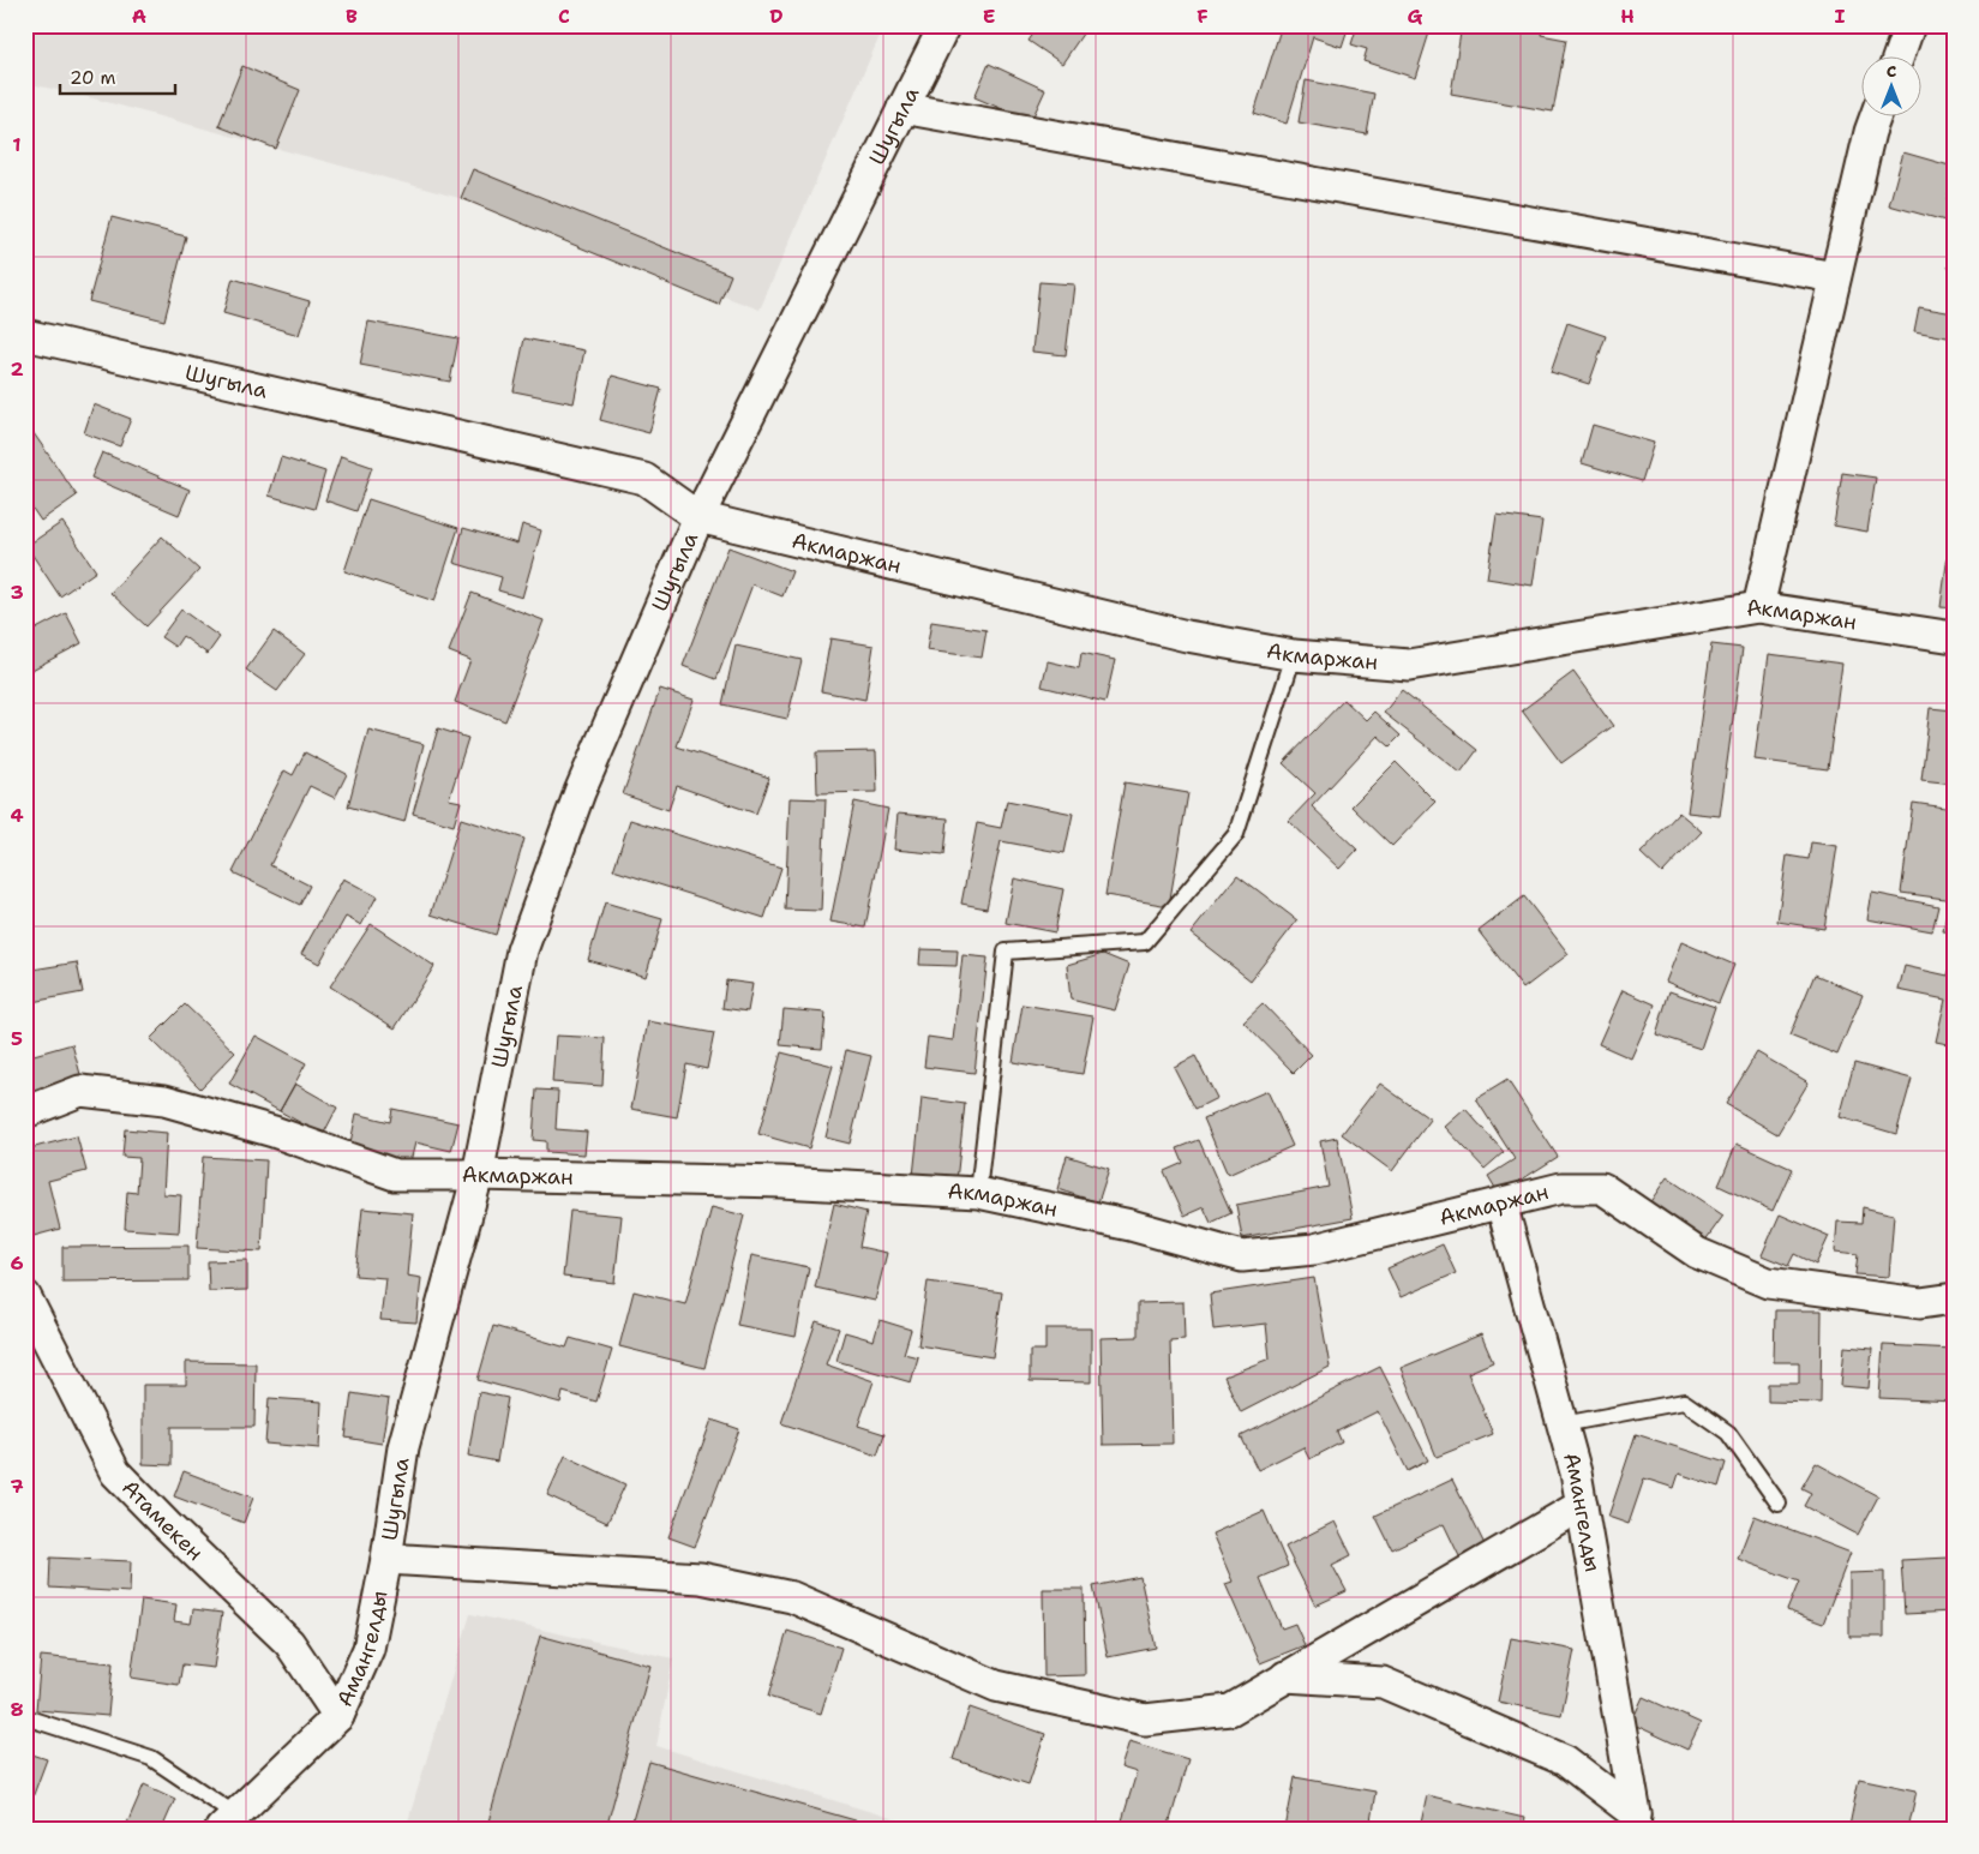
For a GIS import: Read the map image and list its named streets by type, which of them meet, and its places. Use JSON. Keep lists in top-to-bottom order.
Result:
{
  "streets": {
    "street": [
      "Шугыла",
      "Акмаржан",
      "Амангелды",
      "Атамекен"
    ]
  },
  "crossings": [
    ["Шугыла", "Акмаржан"],
    ["Шугыла", "Амангелды"],
    ["Акмаржан", "Амангелды"],
    ["Амангелды", "Атамекен"]
  ],
  "scale_bar": "20 m",
  "north": "top",
  "grid": {
    "columns": [
      "A",
      "B",
      "C",
      "D",
      "E",
      "F",
      "G",
      "H",
      "I"
    ],
    "rows": [
      "1",
      "2",
      "3",
      "4",
      "5",
      "6",
      "7",
      "8"
    ]
  }
}
